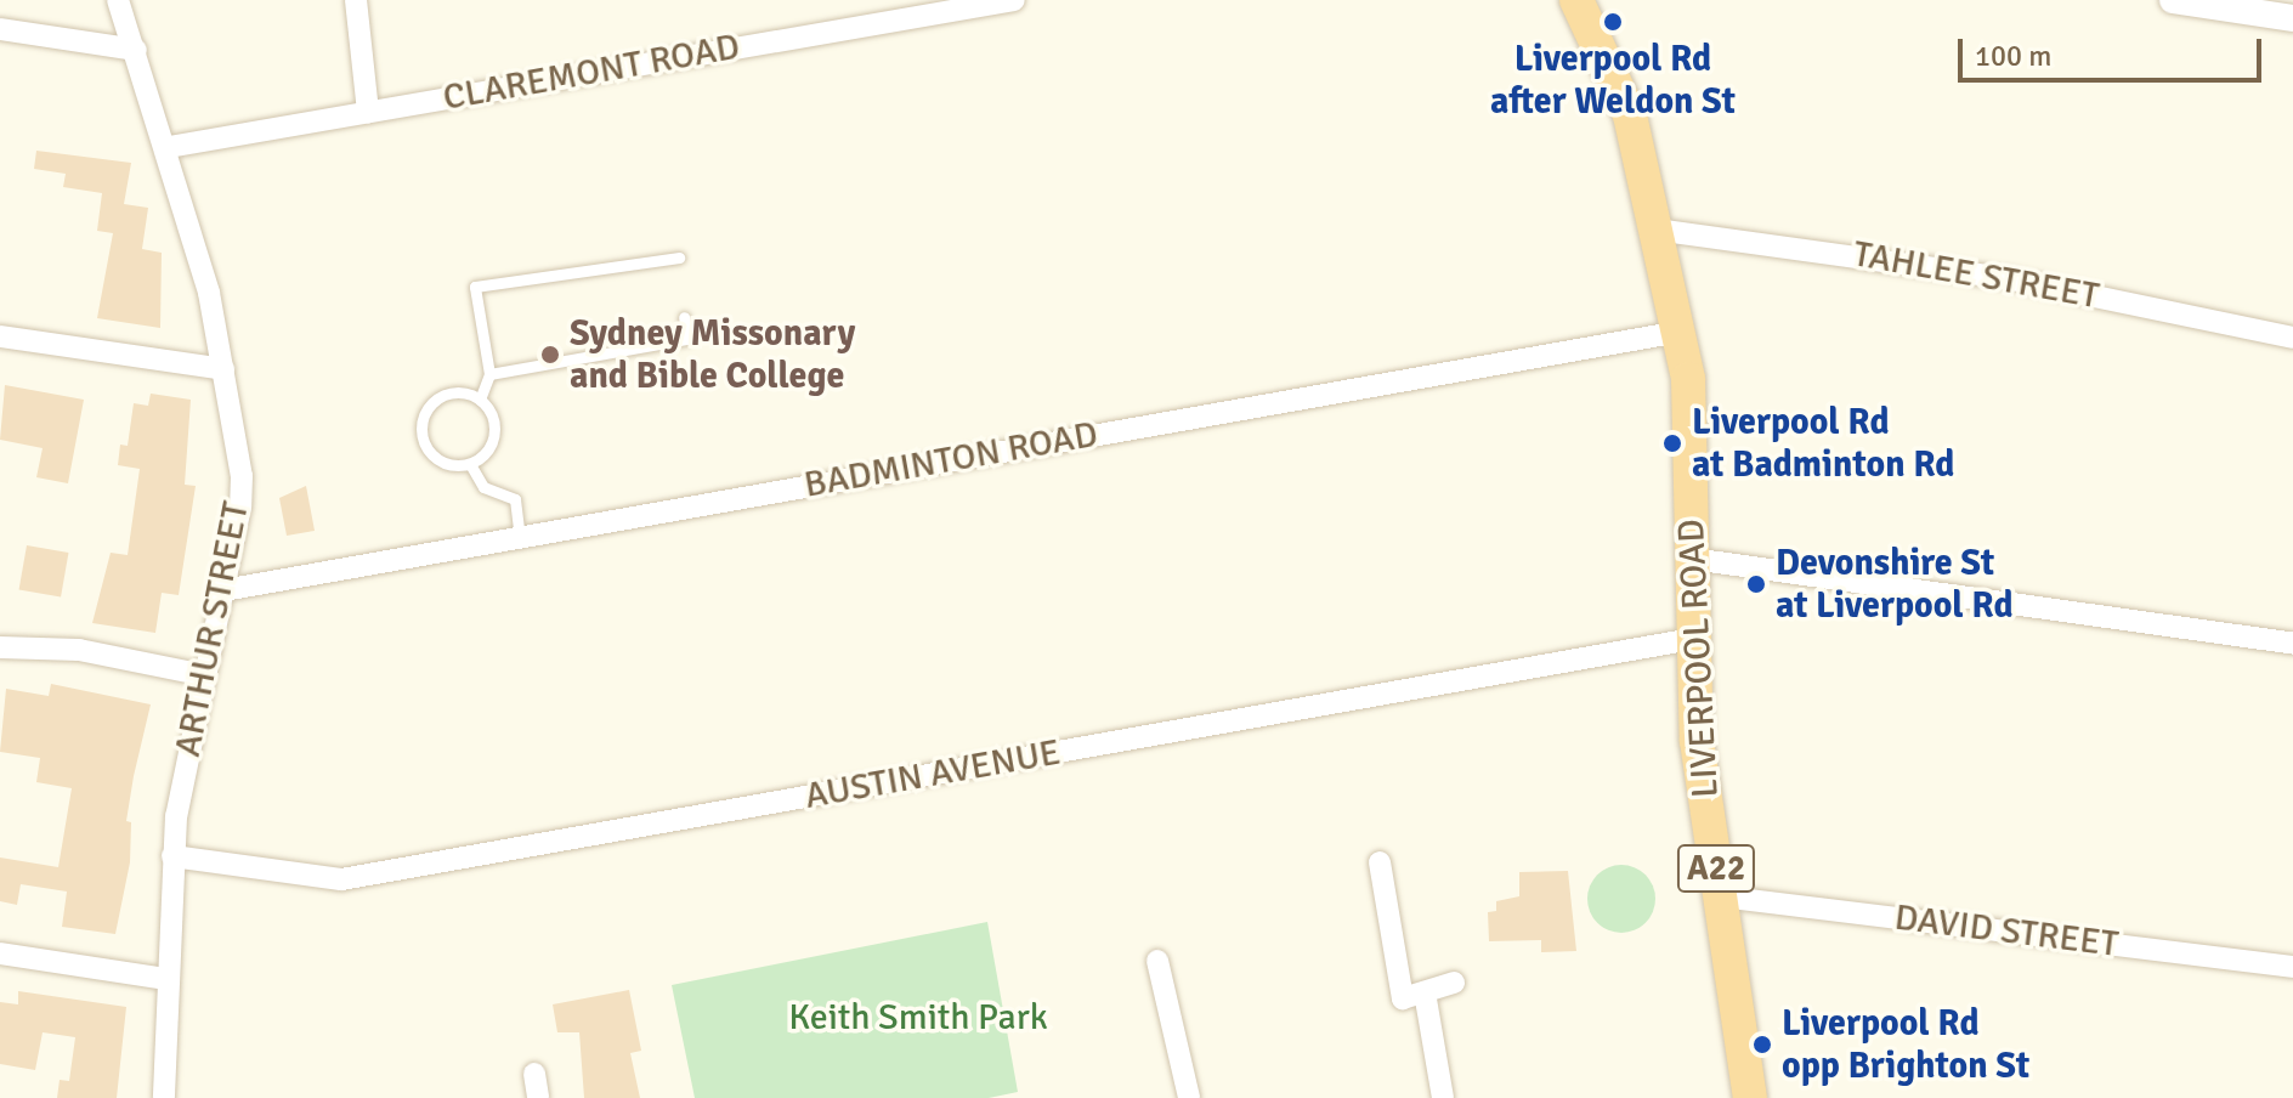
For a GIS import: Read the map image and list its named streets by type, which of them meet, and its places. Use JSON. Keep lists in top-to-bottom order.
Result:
{
  "streets": {
    "highway": ["LIVERPOOL ROAD", "A22"],
    "street": [
      "CLAREMONT ROAD",
      "TAHLEE STREET",
      "BADMINTON ROAD",
      "ARTHUR STREET",
      "AUSTIN AVENUE",
      "DAVID STREET"
    ]
  },
  "crossings": [
    ["CLAREMONT ROAD", "ARTHUR STREET"],
    ["TAHLEE STREET", "LIVERPOOL ROAD"],
    ["BADMINTON ROAD", "ARTHUR STREET"],
    ["BADMINTON ROAD", "LIVERPOOL ROAD"],
    ["ARTHUR STREET", "AUSTIN AVENUE"],
    ["LIVERPOOL ROAD", "AUSTIN AVENUE"],
    ["LIVERPOOL ROAD", "DAVID STREET"]
  ],
  "parks": ["Keith Smith Park"],
  "places": [
    "Liverpool Rd after Weldon St",
    "Sydney Missonary and Bible College",
    "Liverpool Rd at Badminton Rd",
    "Devonshire St at Liverpool Rd",
    "Liverpool Rd opp Brighton St"
  ],
  "scale_bar": "100 m"
}
